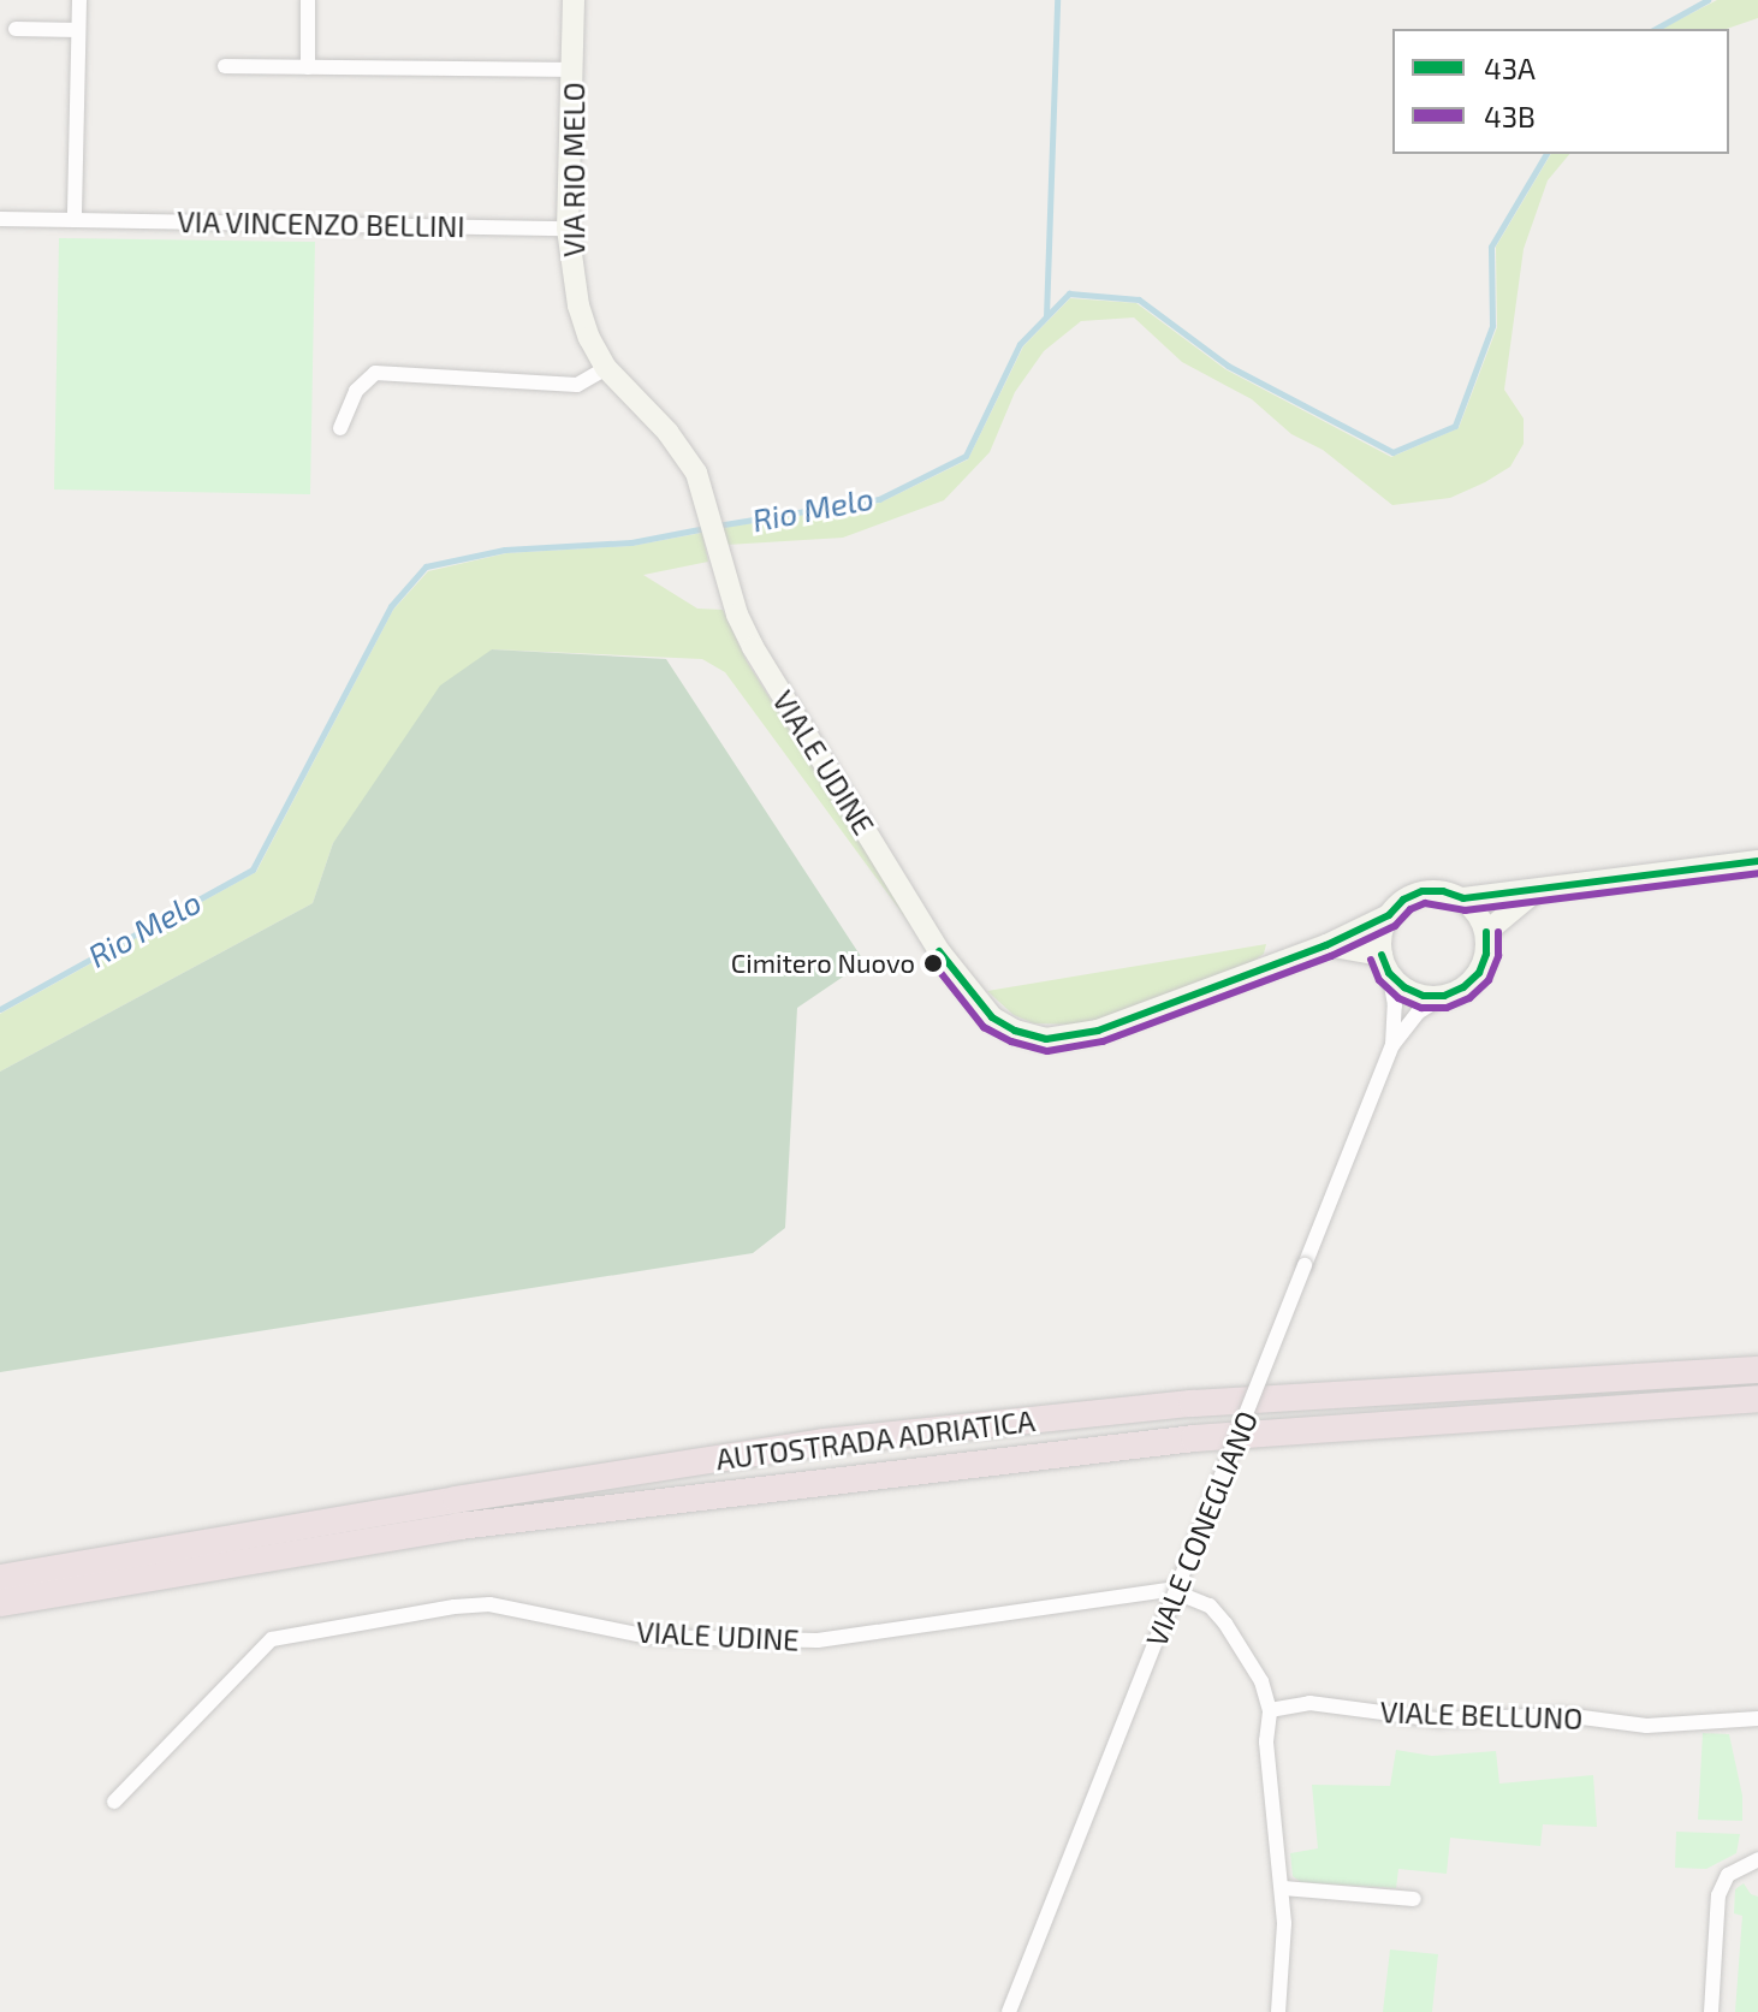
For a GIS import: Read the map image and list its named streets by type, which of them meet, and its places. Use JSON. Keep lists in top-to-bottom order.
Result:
{
  "streets": {
    "highway": ["AUTOSTRADA ADRIATICA"],
    "street": [
      "VIA RIO MELO",
      "VIA VINCENZO BELLINI",
      "VIALE UDINE",
      "VIALE CONEGLIANO",
      "VIALE BELLUNO"
    ]
  },
  "crossings": [
    ["VIA RIO MELO", "VIA VINCENZO BELLINI"],
    ["VIA RIO MELO", "VIALE UDINE"],
    ["VIALE UDINE", "VIALE CONEGLIANO"],
    ["VIALE UDINE", "VIALE BELLUNO"]
  ],
  "water": ["Rio Melo"],
  "places": ["Cimitero Nuovo"],
  "lines": ["transit line 43A", "transit line 43B"],
  "legend": ["43A", "43B"]
}
